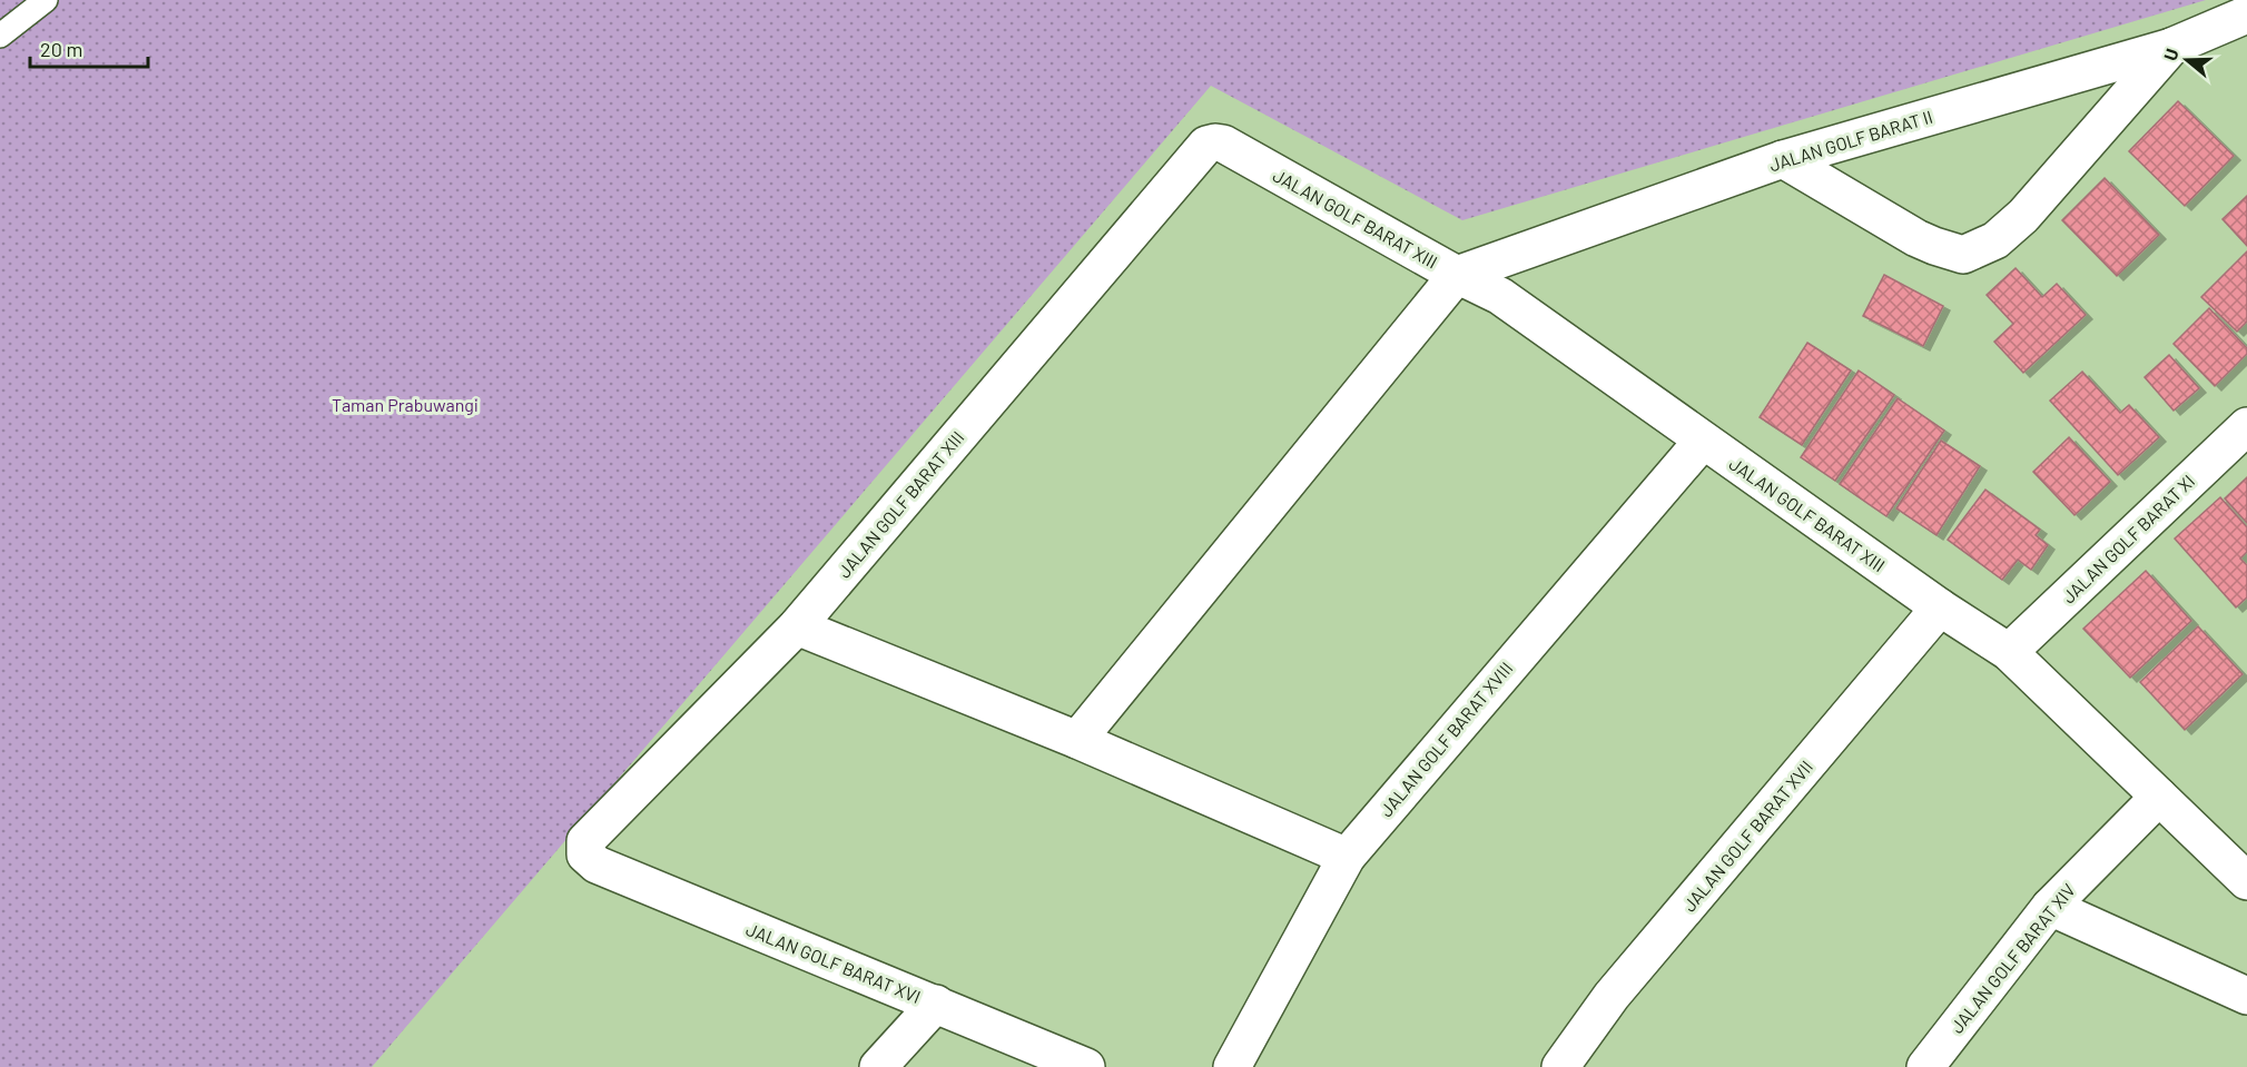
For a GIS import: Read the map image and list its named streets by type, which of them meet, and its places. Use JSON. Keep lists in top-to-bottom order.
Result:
{
  "streets": {
    "street": [
      "JALAN GOLF BARAT II",
      "JALAN GOLF BARAT XIII",
      "JALAN GOLF BARAT XI",
      "JALAN GOLF BARAT XVIII",
      "JALAN GOLF BARAT XVII",
      "JALAN GOLF BARAT XIV",
      "JALAN GOLF BARAT XVI"
    ]
  },
  "crossings": [
    ["JALAN GOLF BARAT II", "JALAN GOLF BARAT XIII"],
    ["JALAN GOLF BARAT XIII", "JALAN GOLF BARAT XI"],
    ["JALAN GOLF BARAT XIII", "JALAN GOLF BARAT XVIII"],
    ["JALAN GOLF BARAT XIII", "JALAN GOLF BARAT XVII"],
    ["JALAN GOLF BARAT XIII", "JALAN GOLF BARAT XIV"],
    ["JALAN GOLF BARAT XIII", "JALAN GOLF BARAT XVI"]
  ],
  "parks": ["Taman Prabuwangi"],
  "scale_bar": "20 m",
  "north": "left"
}
